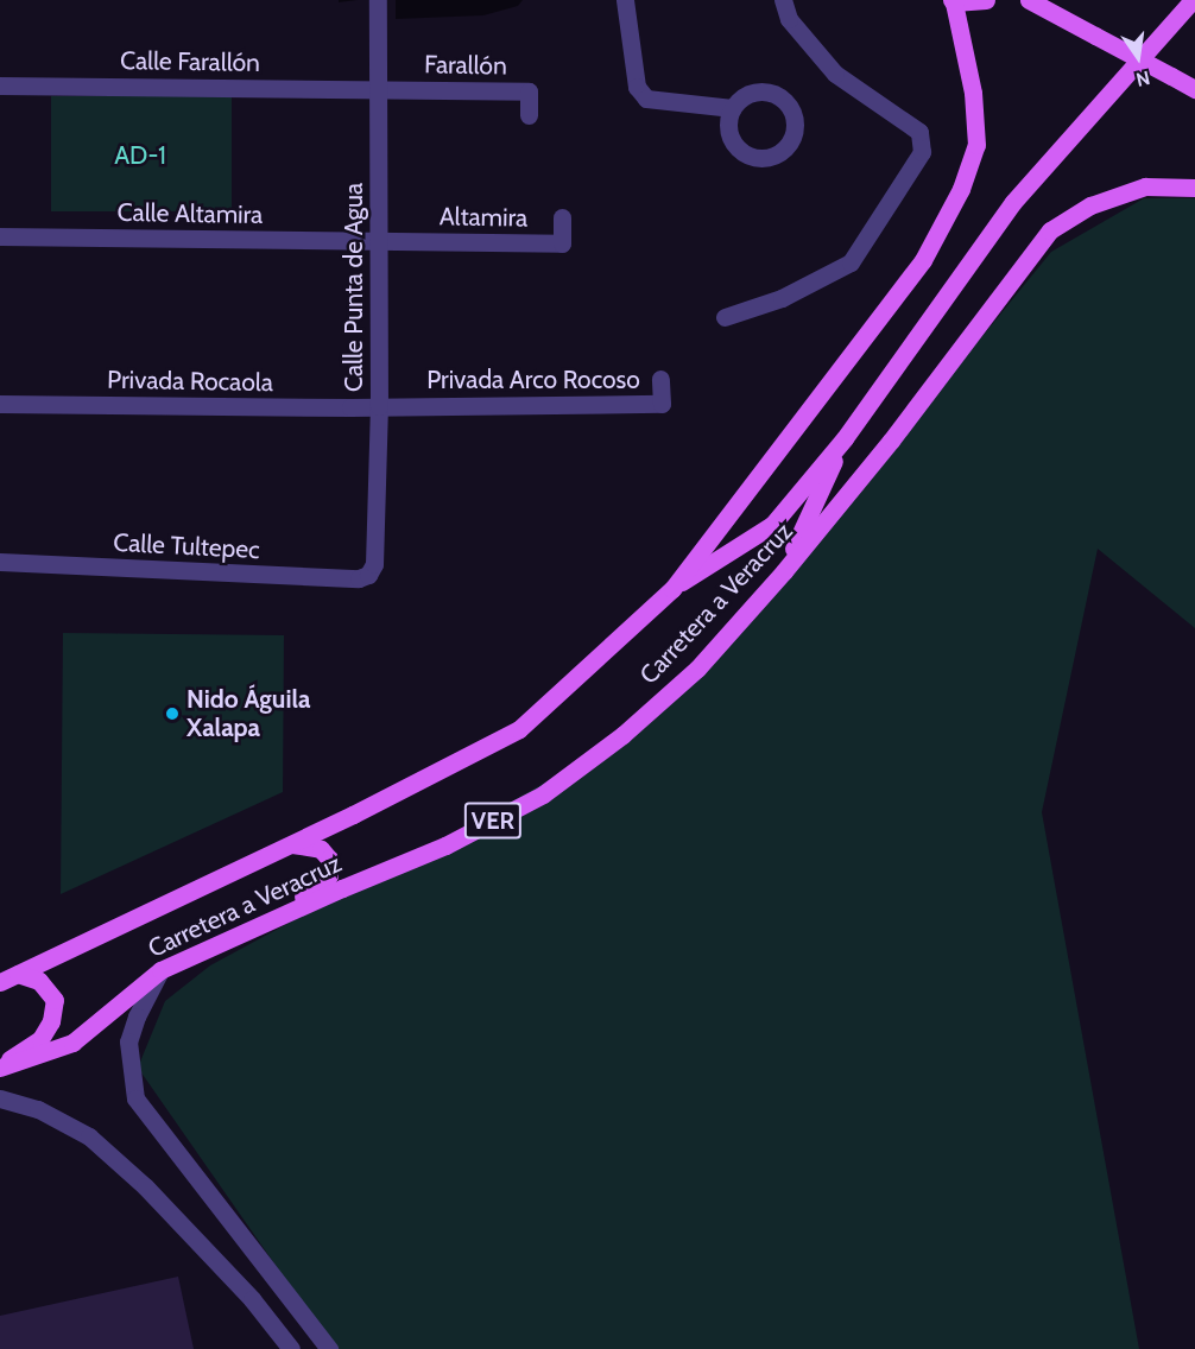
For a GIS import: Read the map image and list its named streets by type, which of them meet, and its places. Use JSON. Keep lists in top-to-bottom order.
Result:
{
  "streets": {
    "main road": ["Carretera a Veracruz", "VER"],
    "street": [
      "Calle Farallón",
      "Farallón",
      "Calle Altamira",
      "Altamira",
      "Calle Punta de Agua",
      "Privada Arco Rocoso",
      "Privada Rocaola",
      "Calle Tultepec"
    ]
  },
  "crossings": [
    ["Calle Farallón", "Farallón"],
    ["Calle Farallón", "Calle Punta de Agua"],
    ["Farallón", "Calle Punta de Agua"],
    ["Calle Altamira", "Altamira"],
    ["Calle Altamira", "Calle Punta de Agua"],
    ["Altamira", "Calle Punta de Agua"],
    ["Calle Punta de Agua", "Privada Arco Rocoso"],
    ["Calle Punta de Agua", "Privada Rocaola"],
    ["Calle Punta de Agua", "Calle Tultepec"],
    ["Privada Arco Rocoso", "Privada Rocaola"]
  ],
  "parks": ["AD-1"],
  "places": ["Nido Águila Xalapa"],
  "north": "bottom"
}
